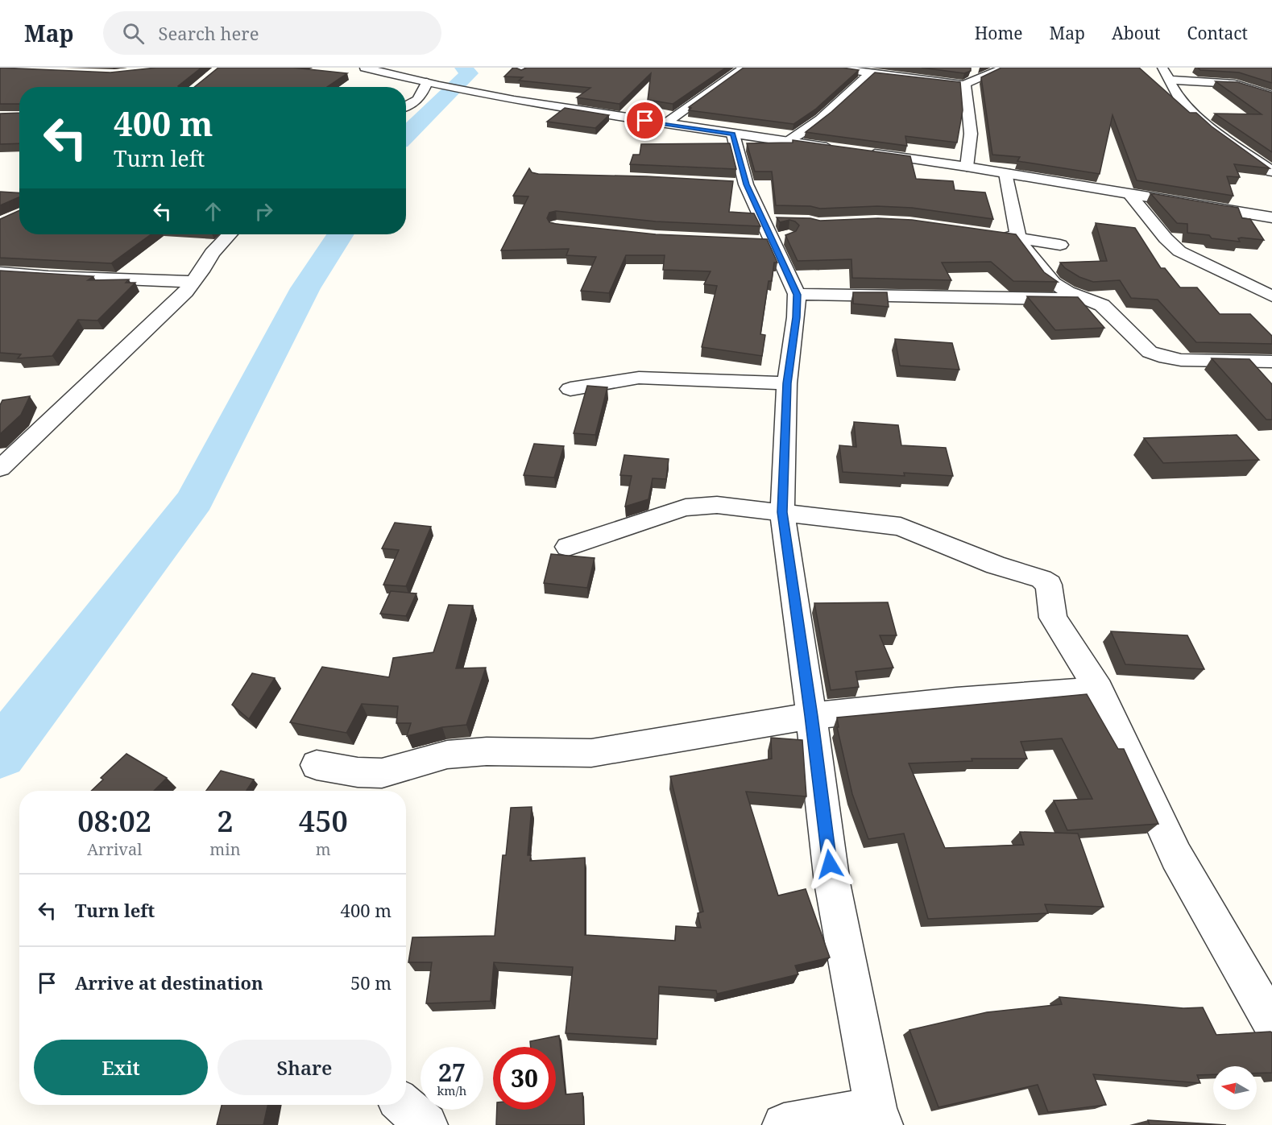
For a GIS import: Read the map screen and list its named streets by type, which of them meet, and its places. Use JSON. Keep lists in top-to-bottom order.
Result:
{
  "north": "left",
  "page": {
    "header": "Map",
    "search": "Search here",
    "nav": [
      "Home",
      "Map",
      "About",
      "Contact"
    ],
    "turn": ["400 m", "Turn left"],
    "eta": [
      "08:02",
      "Arrival",
      "2",
      "min",
      "450",
      "m"
    ],
    "list": [
      {
        "name": "Turn left",
        "value": "400 m"
      },
      {
        "name": "Arrive at destination",
        "value": "50 m"
      }
    ],
    "buttons": ["Exit", "Share"],
    "speed": "27 km/h",
    "limit": "30"
  }
}
